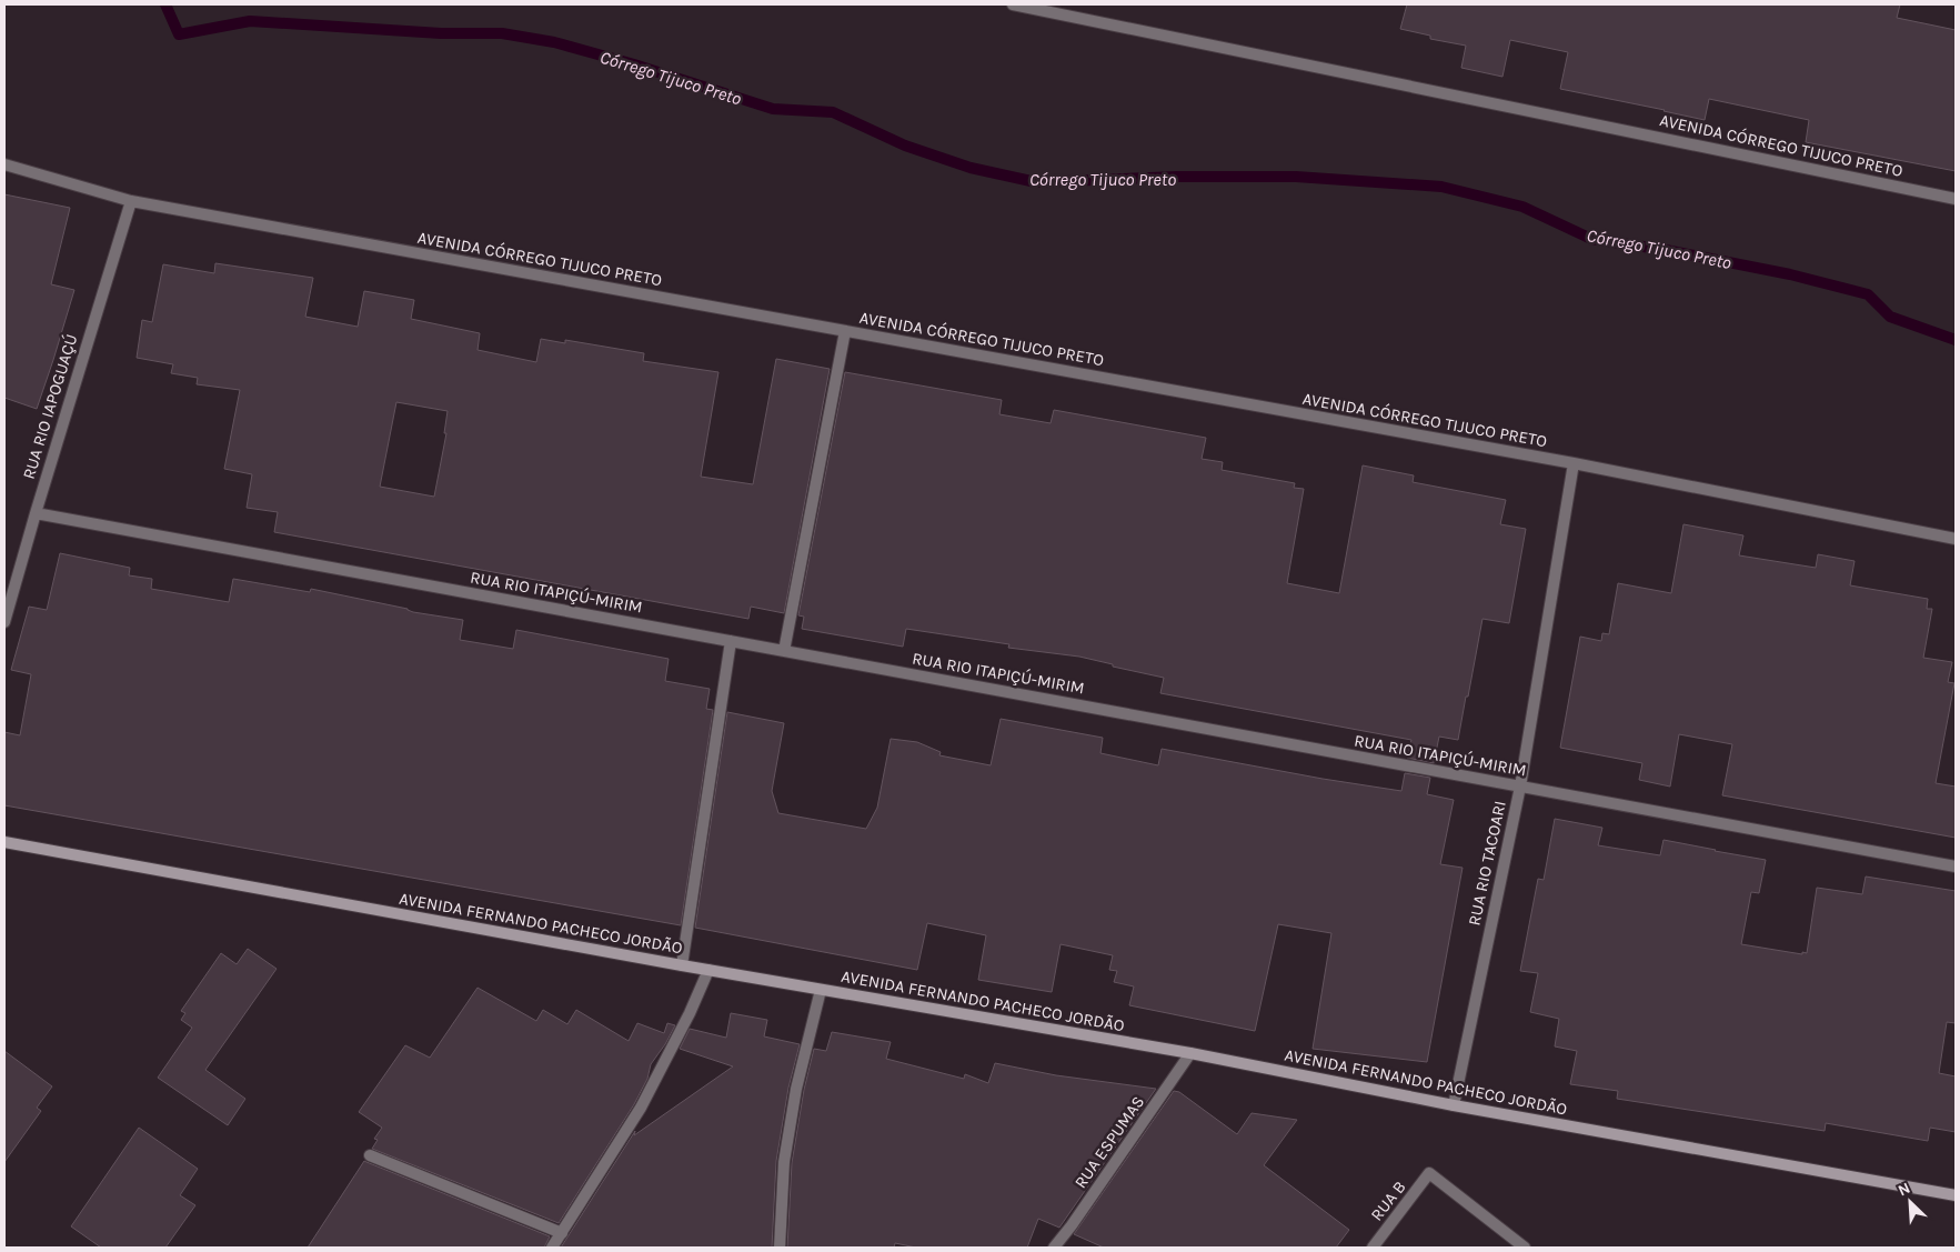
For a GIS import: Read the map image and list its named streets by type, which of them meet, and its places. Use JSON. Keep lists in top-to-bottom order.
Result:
{
  "streets": {
    "street": [
      "AVENIDA CÓRREGO TIJUCO PRETO",
      "RUA RIO IAPOGUAÇÚ",
      "RUA RIO ITAPIÇÚ-MIRIM",
      "RUA RIO TACOARI",
      "AVENIDA FERNANDO PACHECO JORDÃO",
      "RUA ESPUMAS",
      "RUA B"
    ]
  },
  "crossings": [
    ["AVENIDA CÓRREGO TIJUCO PRETO", "RUA RIO IAPOGUAÇÚ"],
    ["AVENIDA CÓRREGO TIJUCO PRETO", "RUA RIO TACOARI"],
    ["RUA RIO IAPOGUAÇÚ", "RUA RIO ITAPIÇÚ-MIRIM"],
    ["RUA RIO ITAPIÇÚ-MIRIM", "RUA RIO TACOARI"],
    ["RUA RIO TACOARI", "AVENIDA FERNANDO PACHECO JORDÃO"],
    ["AVENIDA FERNANDO PACHECO JORDÃO", "RUA ESPUMAS"]
  ],
  "water": ["Córrego Tijuco Preto"],
  "north": "top left"
}
